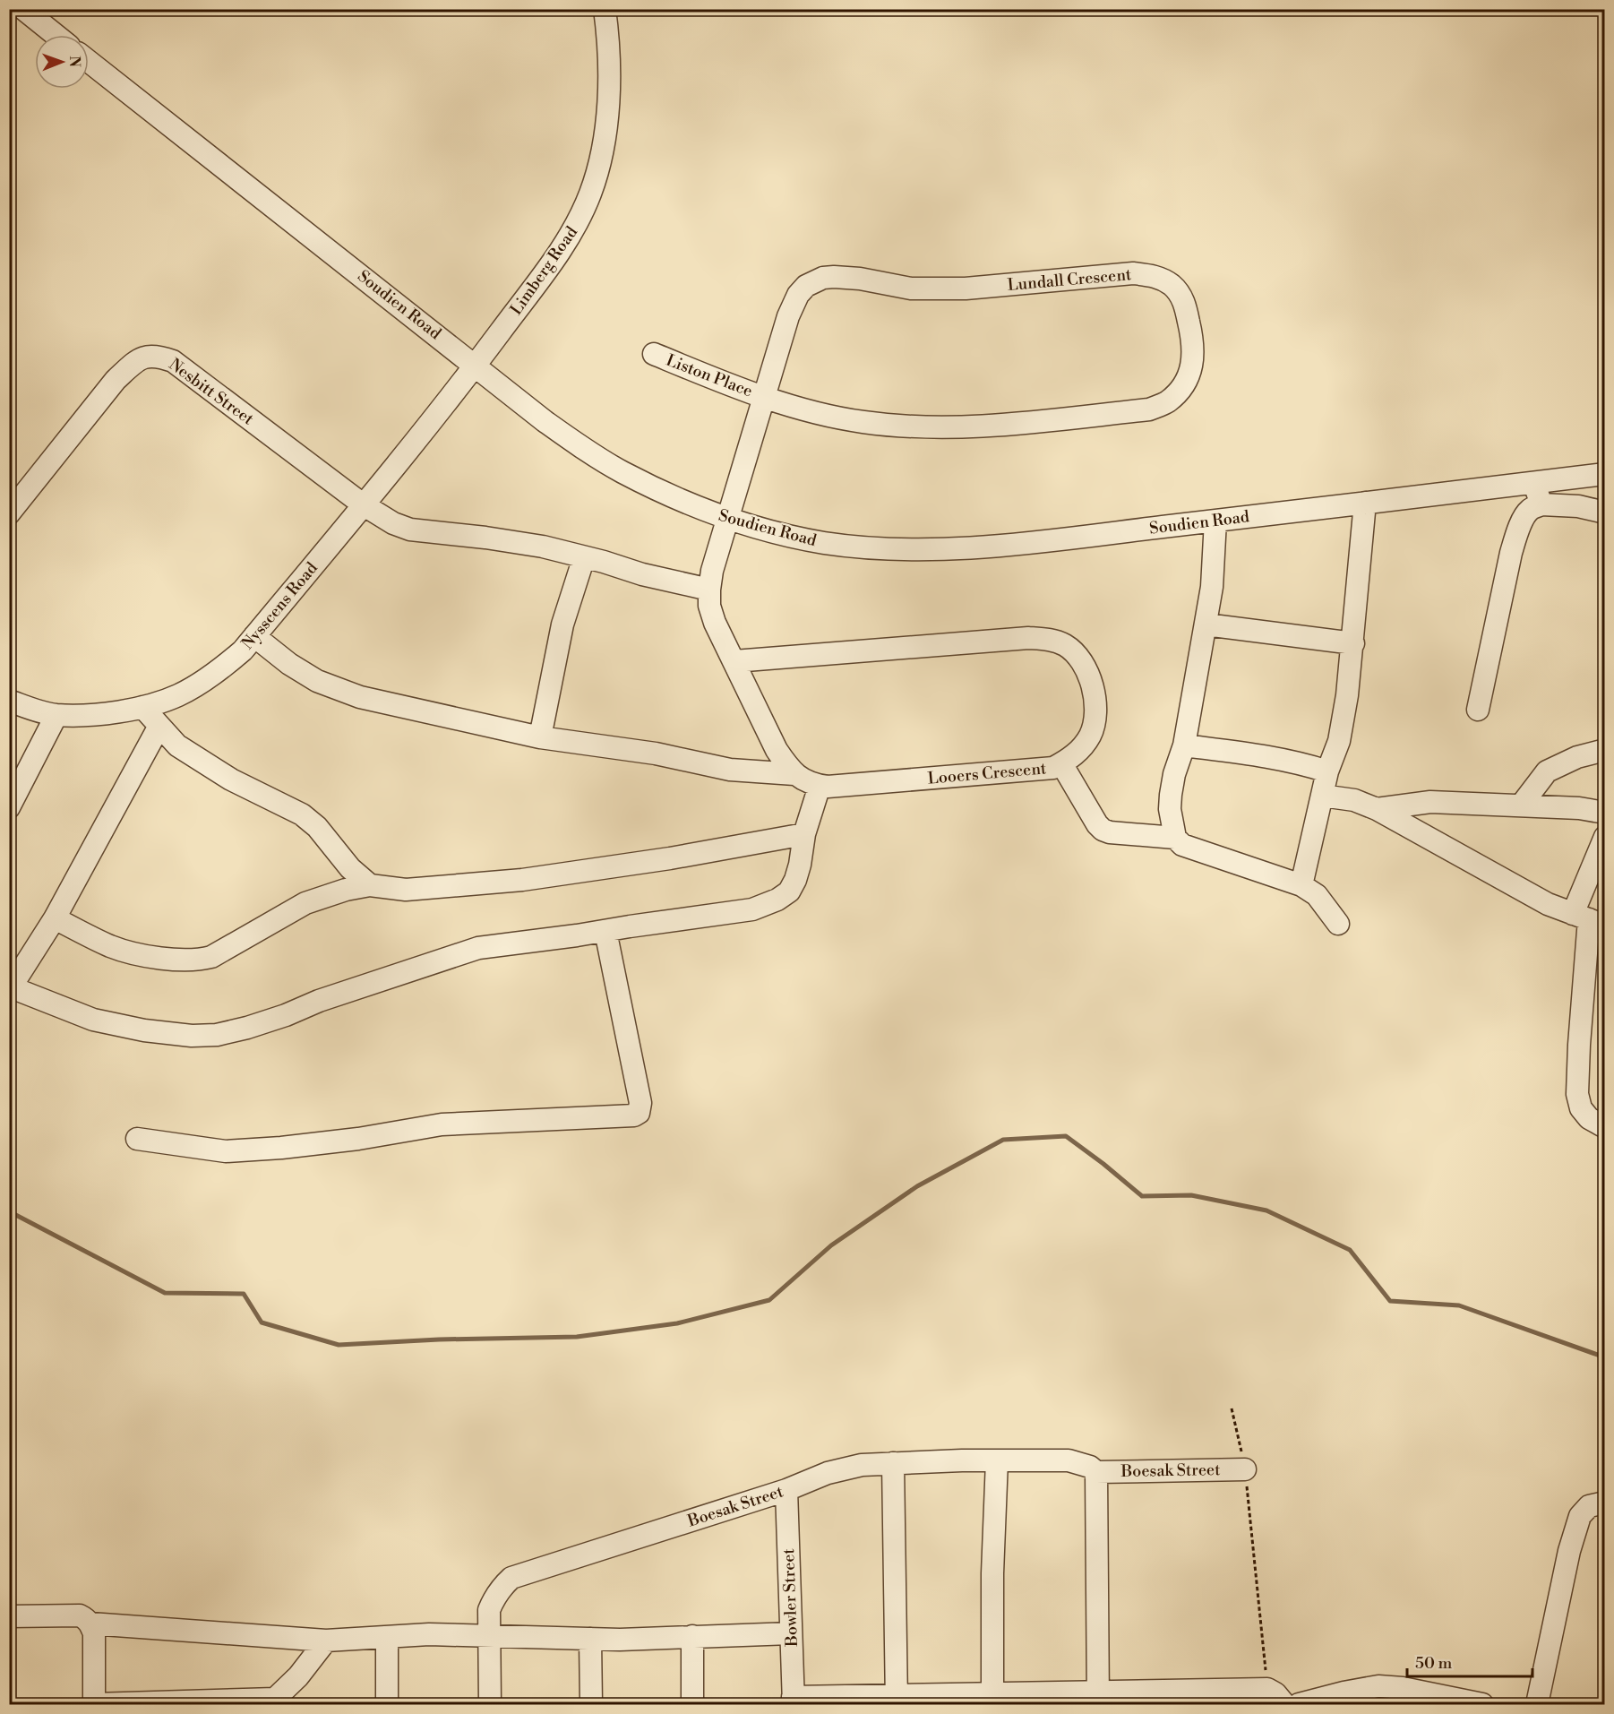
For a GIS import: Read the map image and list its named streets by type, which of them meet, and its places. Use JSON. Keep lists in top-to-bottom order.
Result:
{
  "streets": {
    "street": [
      "Limberg Road",
      "Lundall Crescent",
      "Soudien Road",
      "Liston Place",
      "Nesbitt Street",
      "Nysscens Road",
      "Looers Crescent",
      "Boesak Street",
      "Bowler Street"
    ]
  },
  "crossings": [
    ["Limberg Road", "Soudien Road"],
    ["Limberg Road", "Nysscens Road"],
    ["Lundall Crescent", "Soudien Road"],
    ["Lundall Crescent", "Liston Place"],
    ["Lundall Crescent", "Looers Crescent"],
    ["Soudien Road", "Nysscens Road"],
    ["Soudien Road", "Looers Crescent"],
    ["Nesbitt Street", "Nysscens Road"],
    ["Nesbitt Street", "Looers Crescent"],
    ["Boesak Street", "Bowler Street"]
  ],
  "scale_bar": "50 m",
  "north": "right"
}
